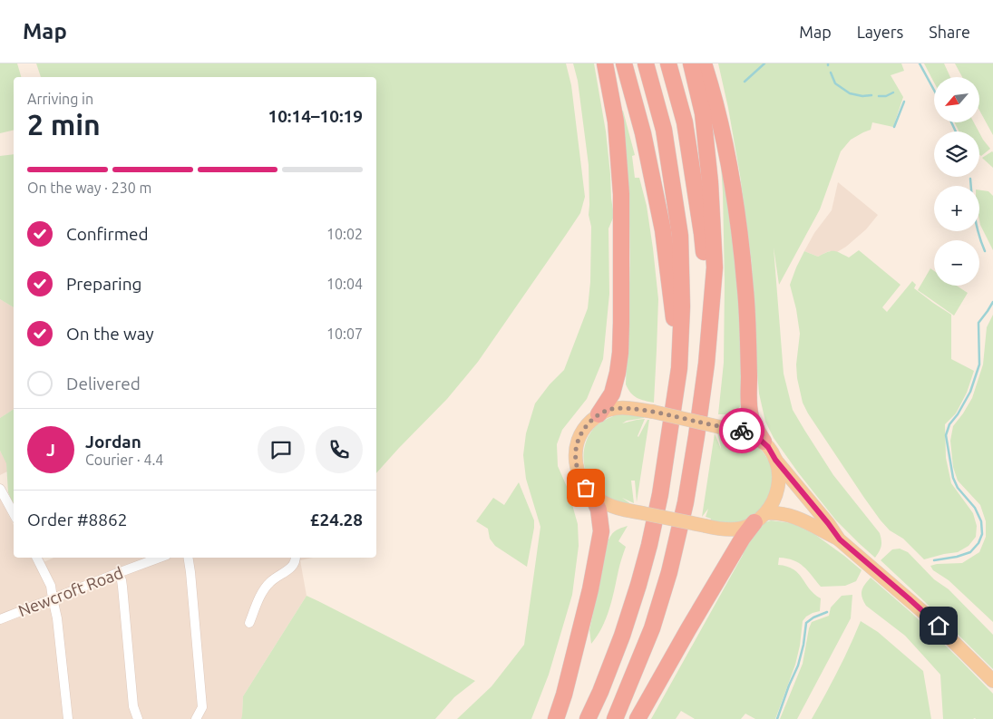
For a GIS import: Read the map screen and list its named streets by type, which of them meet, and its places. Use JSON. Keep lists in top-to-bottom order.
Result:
{
  "streets": {
    "street": ["Newcroft Road"]
  },
  "north": "bottom left",
  "page": {
    "header": "Map",
    "nav": ["Map", "Layers", "Share"],
    "map_buttons": ["+", "−"],
    "heading": ["2 min", "Arriving in", "10:14–10:19"],
    "panel": [
      "Jordan",
      "Courier · 4.4",
      "Order #8862",
      "£24.28"
    ],
    "bar": "On the way · 230 m",
    "list": [
      ["Confirmed", "10:02"],
      ["Preparing", "10:04"],
      ["On the way", "10:07"],
      "Delivered"
    ],
    "round": "J"
  }
}
